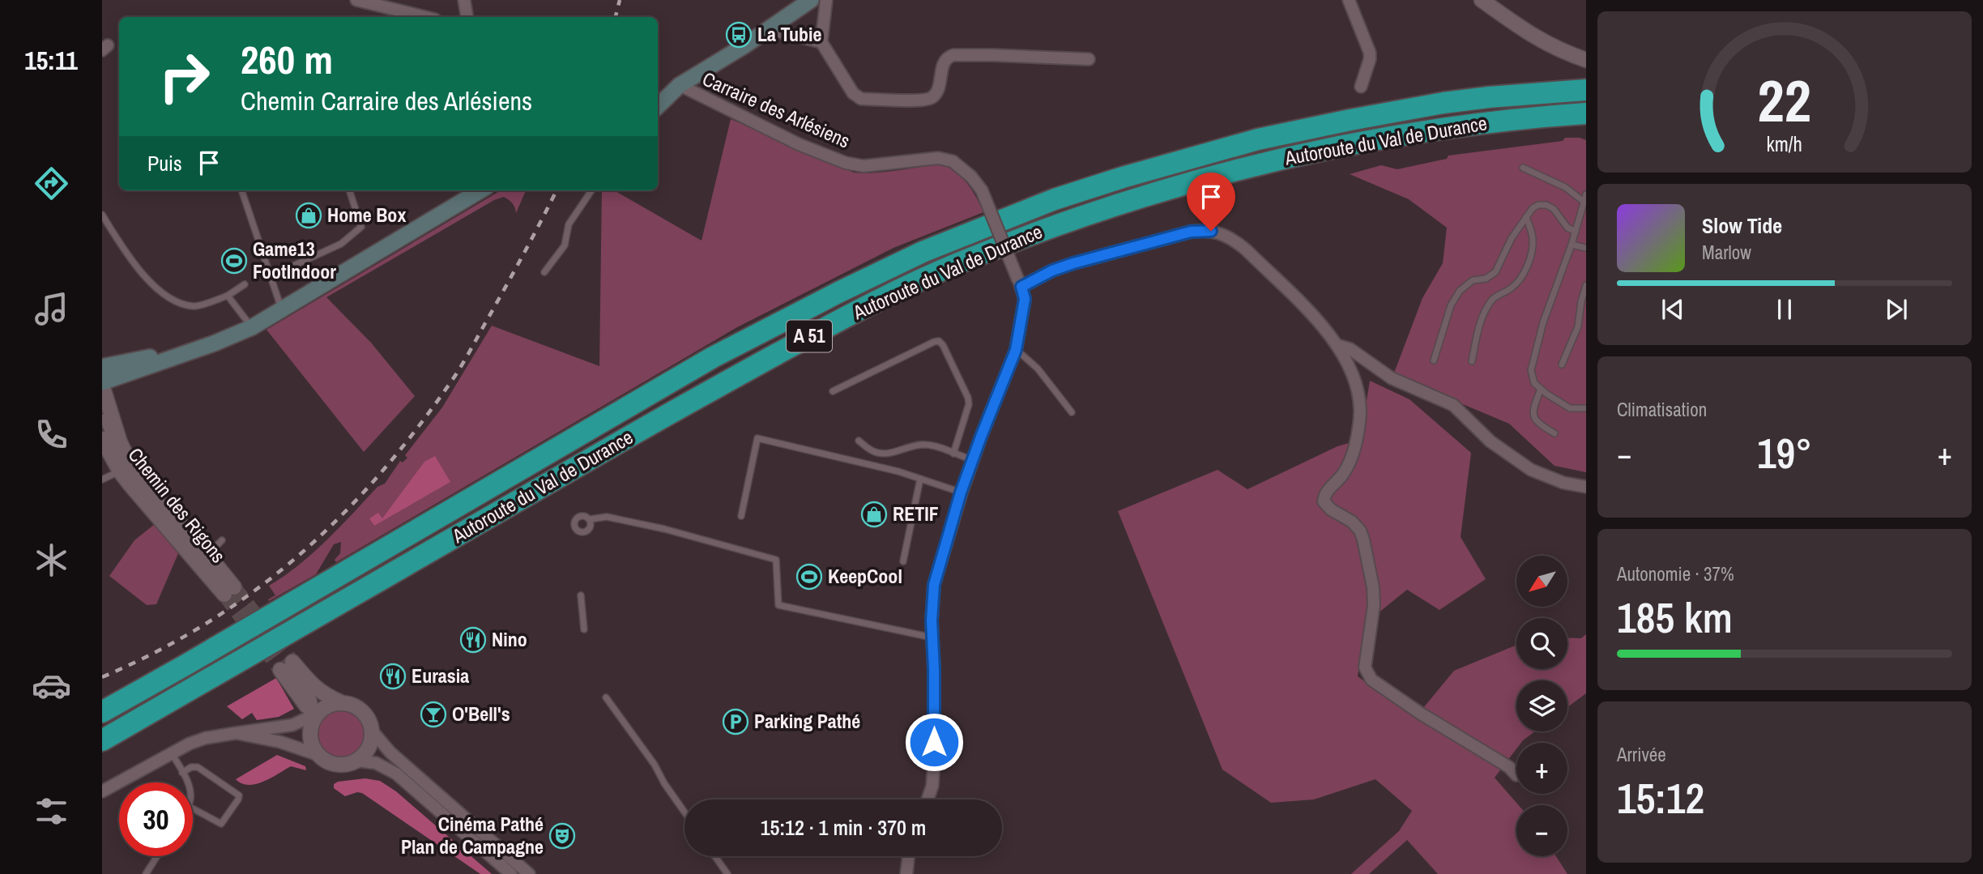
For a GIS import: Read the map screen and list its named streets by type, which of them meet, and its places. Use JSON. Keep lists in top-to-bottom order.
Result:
{
  "streets": {
    "highway": ["Autoroute du Val de Durance", "A 51"],
    "street": ["Carraire des Arlésiens", "Chemin des Rigons"]
  },
  "places": {
    "bus stop": ["La Tubie"],
    "shop": ["Home Box", "RETIF"],
    "sports": ["Game13 FootIndoor", "KeepCool"],
    "restaurant": ["Nino", "Eurasia"],
    "bar": ["O'Bell's"],
    "parking": ["Parking Pathé"],
    "theatre": ["Cinéma Pathé Plan de Campagne"]
  },
  "north": "bottom left",
  "page": {
    "tabs": "15:11",
    "turn": ["260 m", "Chemin Carraire des Arlésiens"],
    "then": "Puis",
    "song": ["Slow Tide", "Marlow"],
    "tile": [
      "Climatisation",
      ["Autonomie · 37%", "185 km"],
      ["Arrivée", "15:12"]
    ],
    "heat": ["−", "19°", "+"],
    "map_buttons": ["+", "−"],
    "limit": "30",
    "trip": "15:12 · 1 min · 370 m",
    "gauge": ["22", "km/h"]
  }
}
